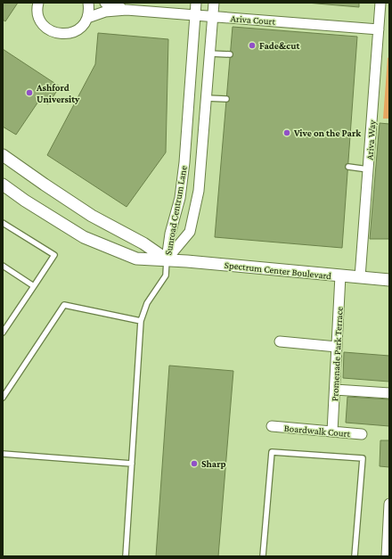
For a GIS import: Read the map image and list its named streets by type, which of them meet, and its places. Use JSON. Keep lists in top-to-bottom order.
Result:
{
  "streets": {
    "street": [
      "Ariva Court",
      "Ariva Way",
      "Sunroad Centrum Lane",
      "Spectrum Center Boulevard",
      "Promenade Park Terrace",
      "Boardwalk Court"
    ]
  },
  "crossings": [
    ["Ariva Court", "Ariva Way"],
    ["Ariva Court", "Sunroad Centrum Lane"],
    ["Ariva Way", "Spectrum Center Boulevard"],
    ["Sunroad Centrum Lane", "Spectrum Center Boulevard"],
    ["Spectrum Center Boulevard", "Promenade Park Terrace"],
    ["Promenade Park Terrace", "Boardwalk Court"]
  ],
  "places": [
    "Fade&cut",
    "Ashford University",
    "Vive on the Park",
    "Sharp"
  ]
}
